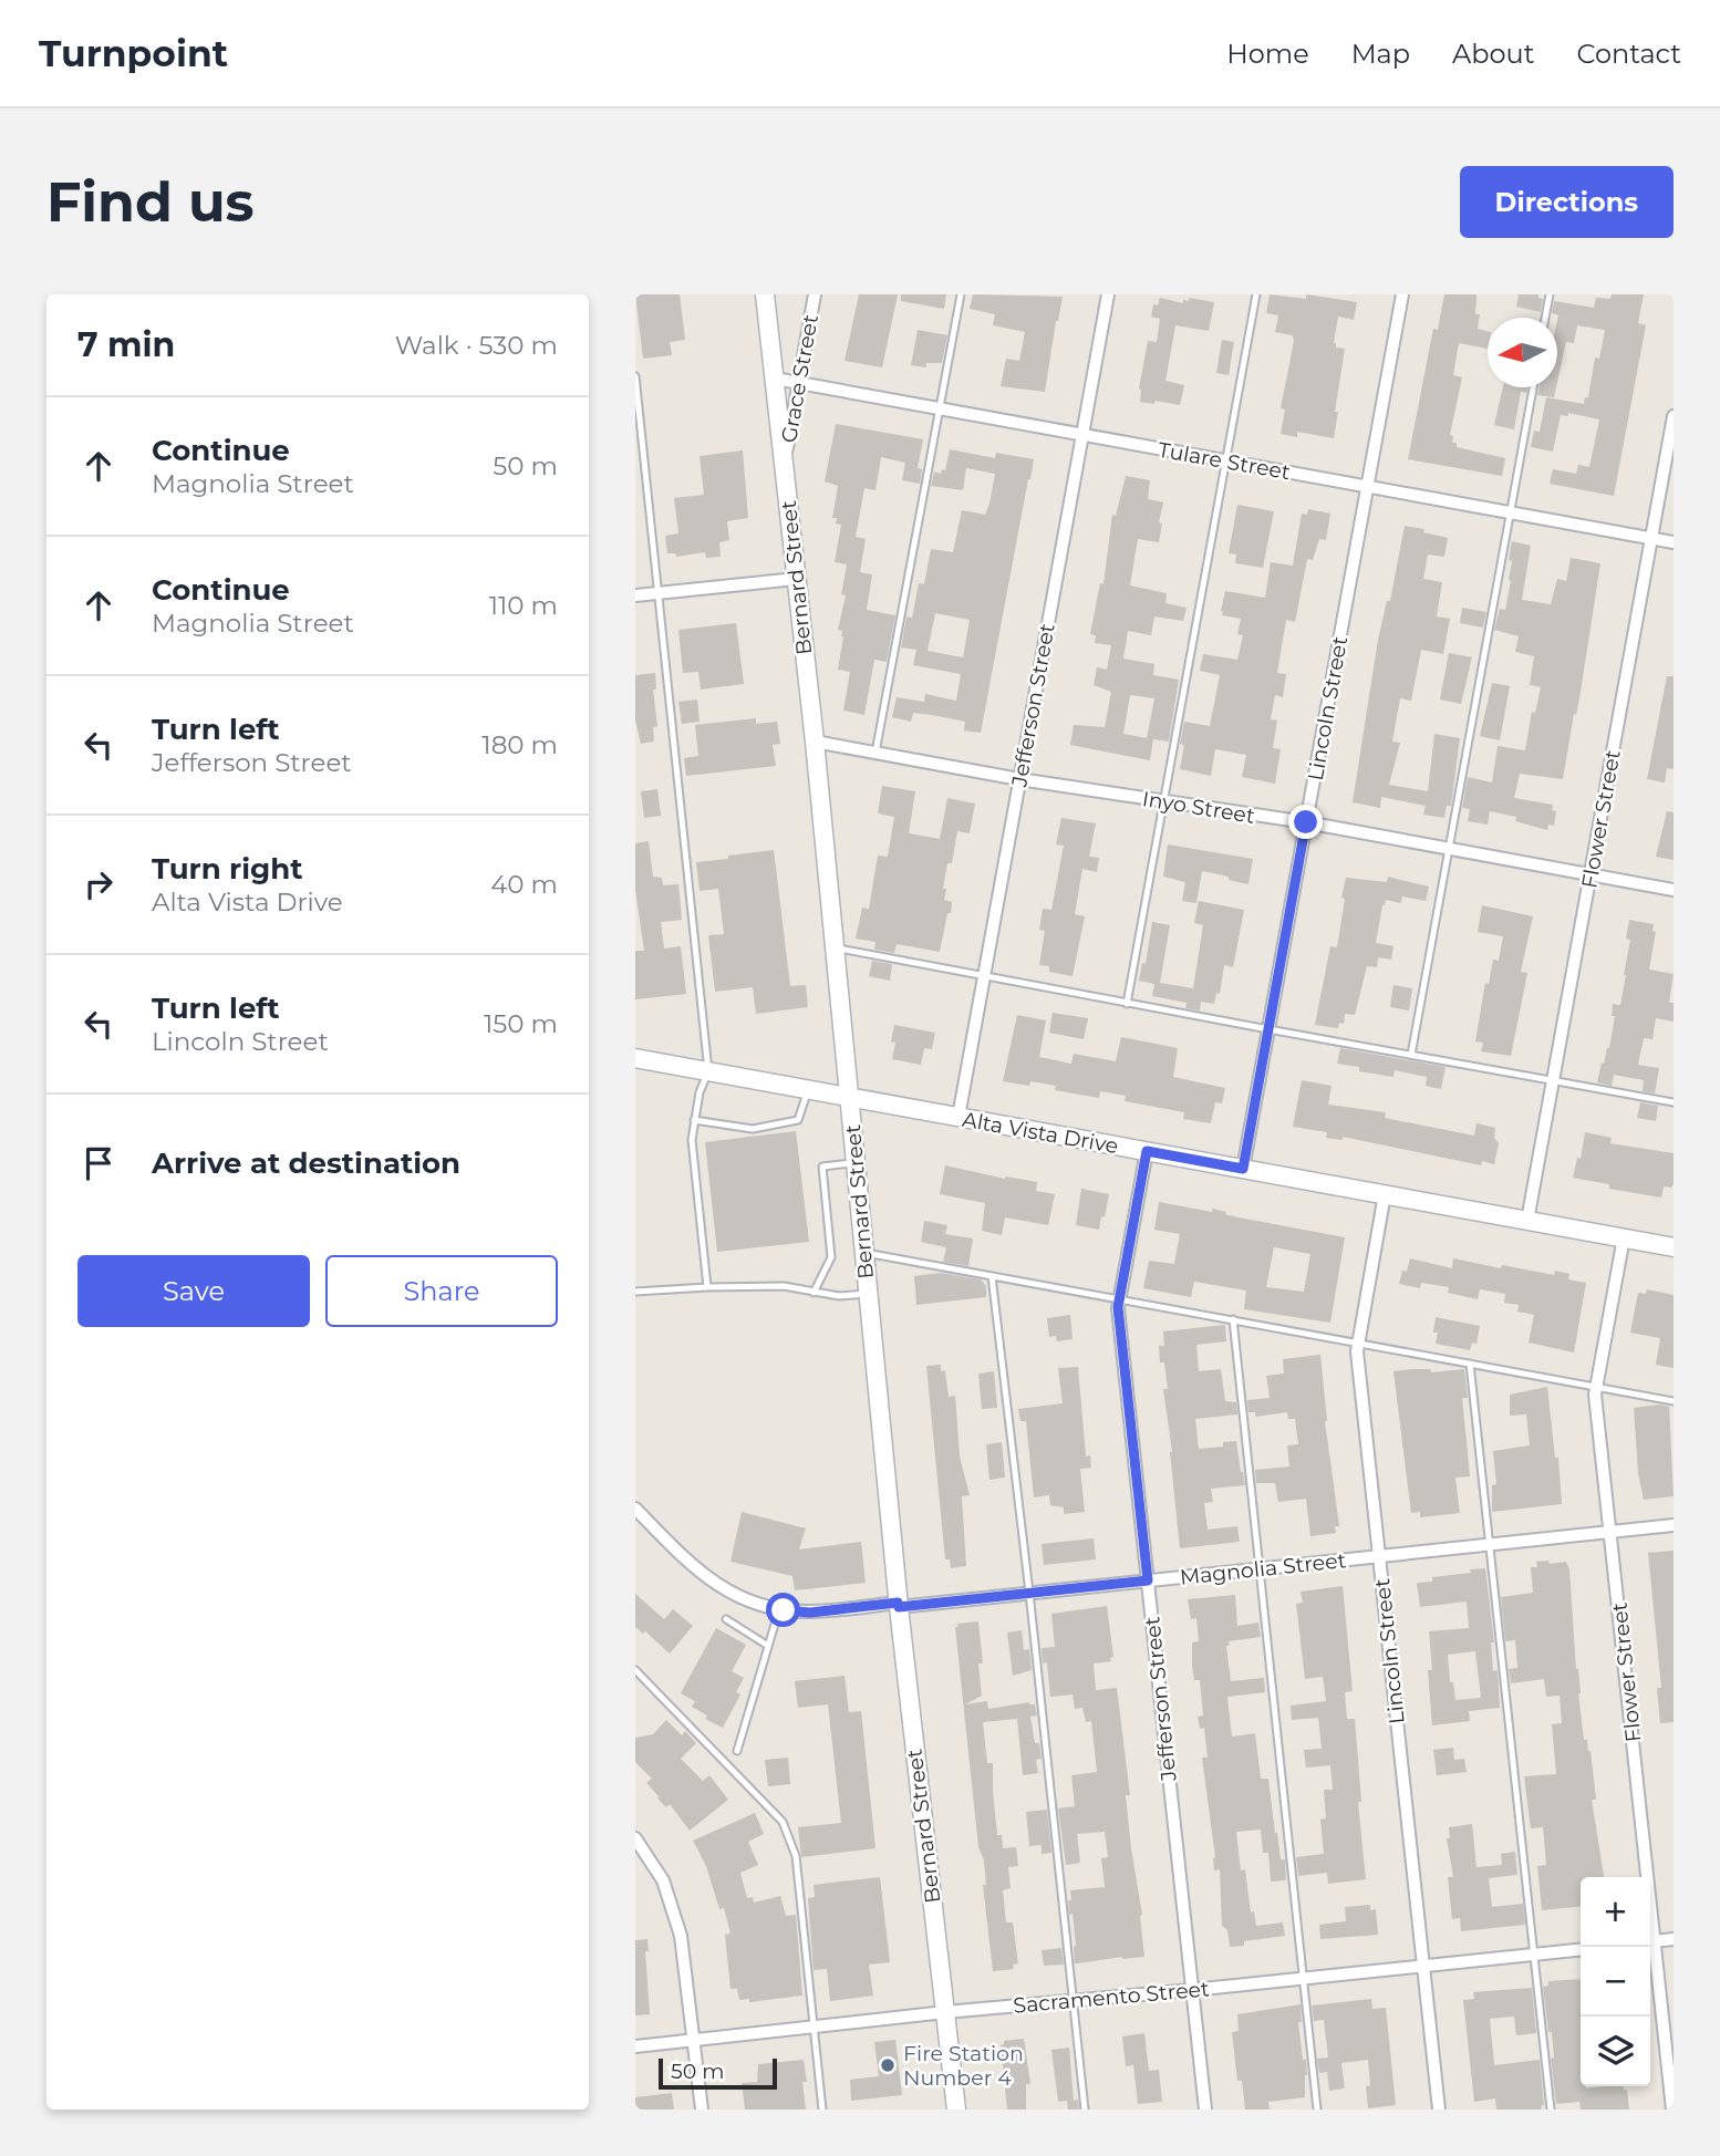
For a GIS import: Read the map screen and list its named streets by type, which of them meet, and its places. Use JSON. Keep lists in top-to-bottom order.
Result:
{
  "streets": {
    "street": [
      "Grace Street",
      "Tulare Street",
      "Bernard Street",
      "Jefferson Street",
      "Lincoln Street",
      "Inyo Street",
      "Flower Street",
      "Alta Vista Drive",
      "Magnolia Street",
      "Sacramento Street"
    ]
  },
  "crossings": [
    ["Grace Street", "Tulare Street"],
    ["Grace Street", "Bernard Street"],
    ["Tulare Street", "Bernard Street"],
    ["Tulare Street", "Jefferson Street"],
    ["Tulare Street", "Lincoln Street"],
    ["Tulare Street", "Flower Street"],
    ["Bernard Street", "Inyo Street"],
    ["Bernard Street", "Alta Vista Drive"],
    ["Bernard Street", "Magnolia Street"],
    ["Bernard Street", "Sacramento Street"],
    ["Jefferson Street", "Inyo Street"],
    ["Jefferson Street", "Alta Vista Drive"],
    ["Jefferson Street", "Magnolia Street"],
    ["Jefferson Street", "Sacramento Street"],
    ["Lincoln Street", "Inyo Street"],
    ["Lincoln Street", "Alta Vista Drive"],
    ["Lincoln Street", "Magnolia Street"],
    ["Lincoln Street", "Sacramento Street"],
    ["Inyo Street", "Flower Street"],
    ["Flower Street", "Alta Vista Drive"],
    ["Flower Street", "Magnolia Street"]
  ],
  "places": ["Fire Station Number 4"],
  "scale_bar": "50 m",
  "north": "left",
  "page": {
    "header": "Turnpoint",
    "nav": [
      "Home",
      "Map",
      "About",
      "Contact"
    ],
    "buttons": [
      "Directions",
      ["Save", "Share"]
    ],
    "title": "Find us",
    "heading": ["7 min", "Walk · 530 m"],
    "list": [
      ["Continue", "Magnolia Street", "50 m"],
      ["Continue", "Magnolia Street", "110 m"],
      ["Turn left", "Jefferson Street", "180 m"],
      ["Turn right", "Alta Vista Drive", "40 m"],
      ["Turn left", "Lincoln Street", "150 m"],
      "Arrive at destination"
    ],
    "map_buttons": ["+", "−"],
    "scale": "50 m"
  }
}
